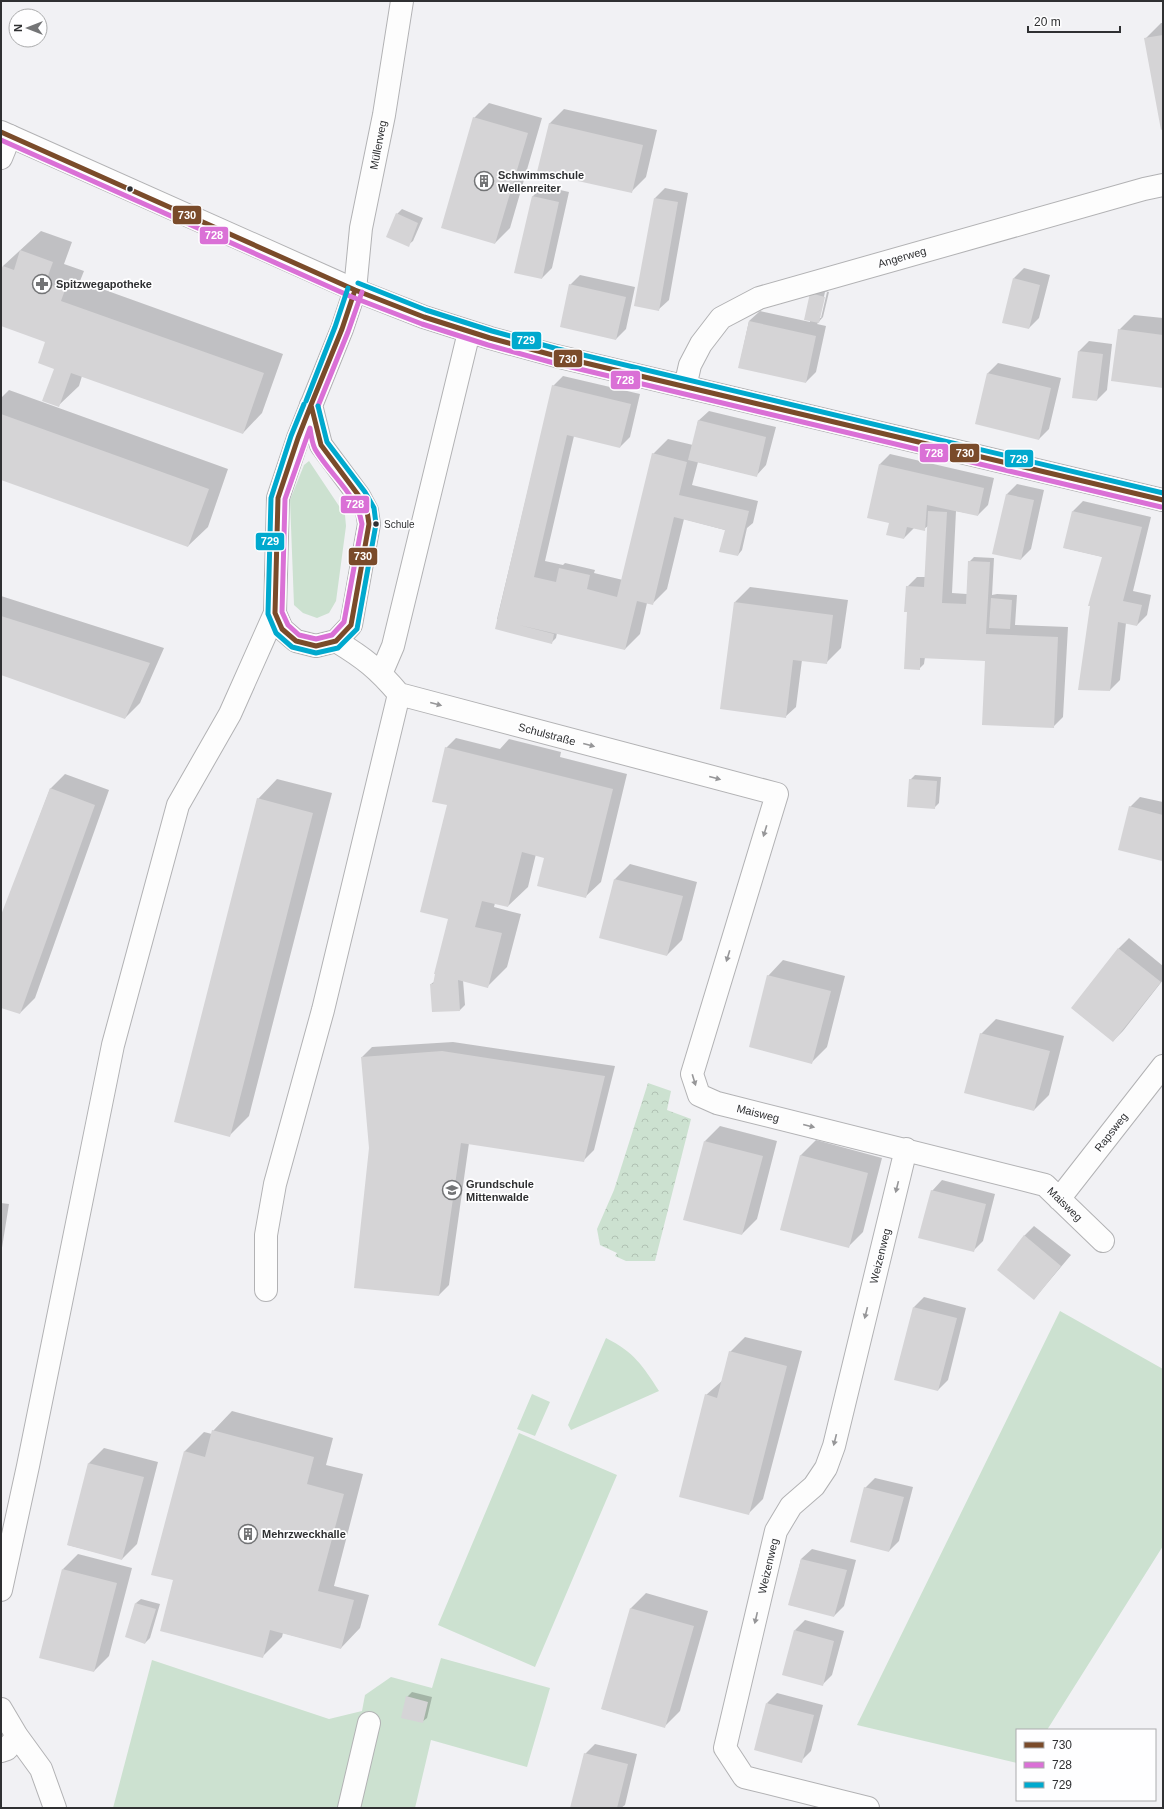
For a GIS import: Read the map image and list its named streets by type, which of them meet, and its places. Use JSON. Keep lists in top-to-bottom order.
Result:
{
  "streets": {
    "street": [
      "Müllerweg",
      "Angerweg",
      "Schulstraße",
      "Maisweg",
      "Rapsweg",
      "Weizenweg"
    ]
  },
  "crossings": [
    ["Schulstraße", "Maisweg"],
    ["Maisweg", "Rapsweg"],
    ["Maisweg", "Weizenweg"]
  ],
  "one_way": ["Schulstraße", "Weizenweg"],
  "places": {
    "building": ["Schwimmschule Wellenreiter", "Mehrzweckhalle"],
    "pharmacy": ["Spitzwegapotheke"],
    "other": ["Schule"],
    "school or university": ["Grundschule Mittenwalde"]
  },
  "lines": ["transit line 730", "transit line 728", "transit line 729"],
  "legend": ["730", "728", "729"],
  "scale_bar": "20 m",
  "north": "left"
}
